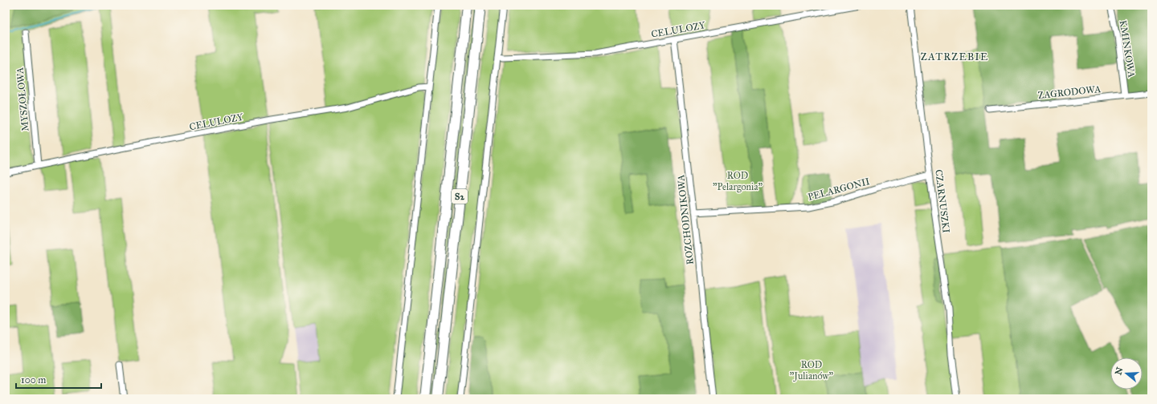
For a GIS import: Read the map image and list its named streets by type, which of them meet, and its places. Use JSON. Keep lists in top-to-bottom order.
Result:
{
  "streets": {
    "highway": ["S2"],
    "street": [
      "CELULOZY",
      "KMINKOWA",
      "ZAGRODOWA",
      "MYSZOŁOWA",
      "PELARGONII",
      "CZARNUSZKI",
      "ROZCHODNIKOWA"
    ]
  },
  "crossings": [
    ["CELULOZY", "MYSZOŁOWA"],
    ["CELULOZY", "ROZCHODNIKOWA"],
    ["KMINKOWA", "ZAGRODOWA"],
    ["PELARGONII", "CZARNUSZKI"],
    ["PELARGONII", "ROZCHODNIKOWA"]
  ],
  "districts": ["ZATRZEBIE"],
  "parks": ["ROD \"Pelargonia\"", "ROD \"Julianów\""],
  "scale_bar": "100 m",
  "north": "left"
}
